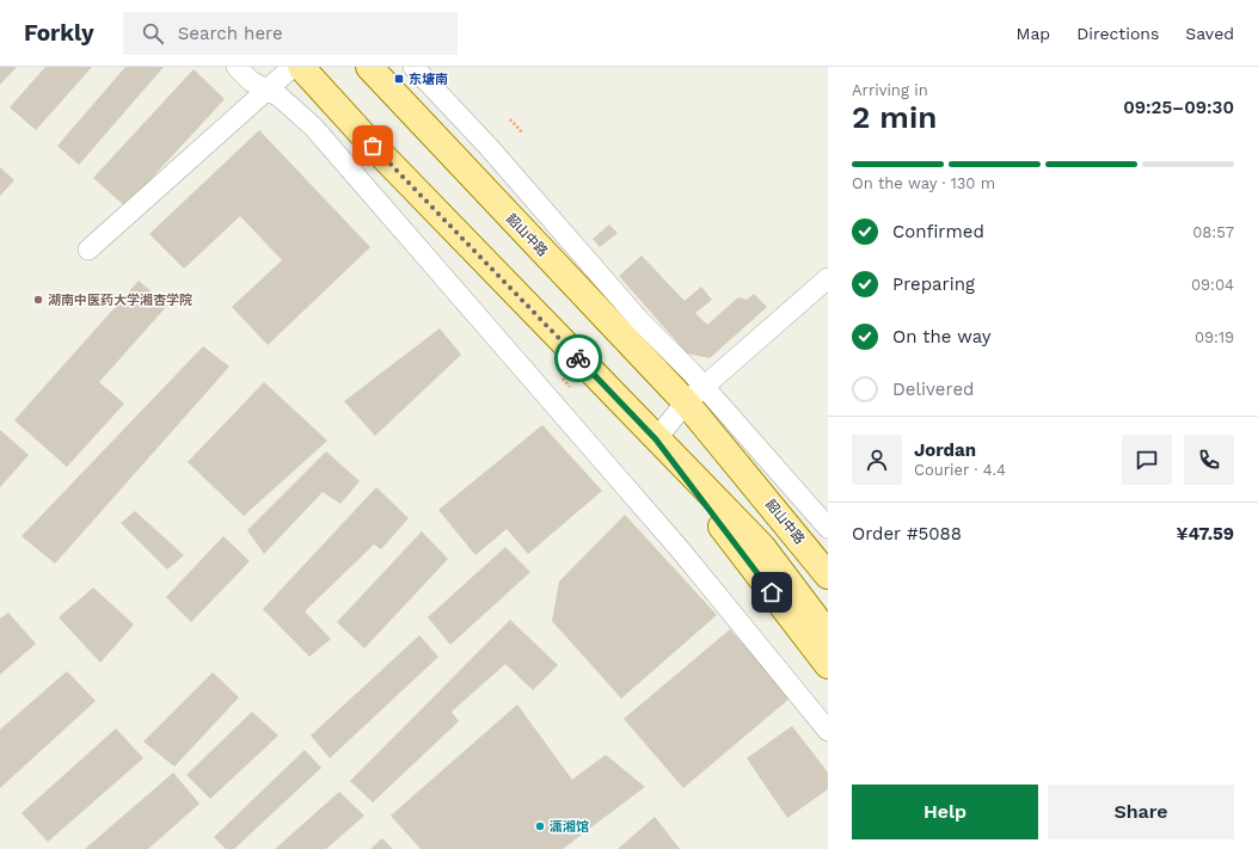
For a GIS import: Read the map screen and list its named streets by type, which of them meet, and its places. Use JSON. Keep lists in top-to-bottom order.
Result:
{
  "streets": {
    "main road": ["韶山中路"]
  },
  "places": {
    "transit": ["东塘南"],
    "other": ["湖南中医药大学湘杏学院", "潇湘馆"]
  },
  "page": {
    "header": "Forkly",
    "search": "Search here",
    "nav": ["Map", "Directions", "Saved"],
    "heading": ["2 min", "Arriving in", "09:25–09:30"],
    "panel": [
      "Jordan",
      "Courier · 4.4",
      "Order #5088",
      "¥47.59"
    ],
    "bar": "On the way · 130 m",
    "list": [
      ["Confirmed", "08:57"],
      ["Preparing", "09:04"],
      ["On the way", "09:19"],
      "Delivered"
    ],
    "buttons": ["Help", "Share"]
  }
}
